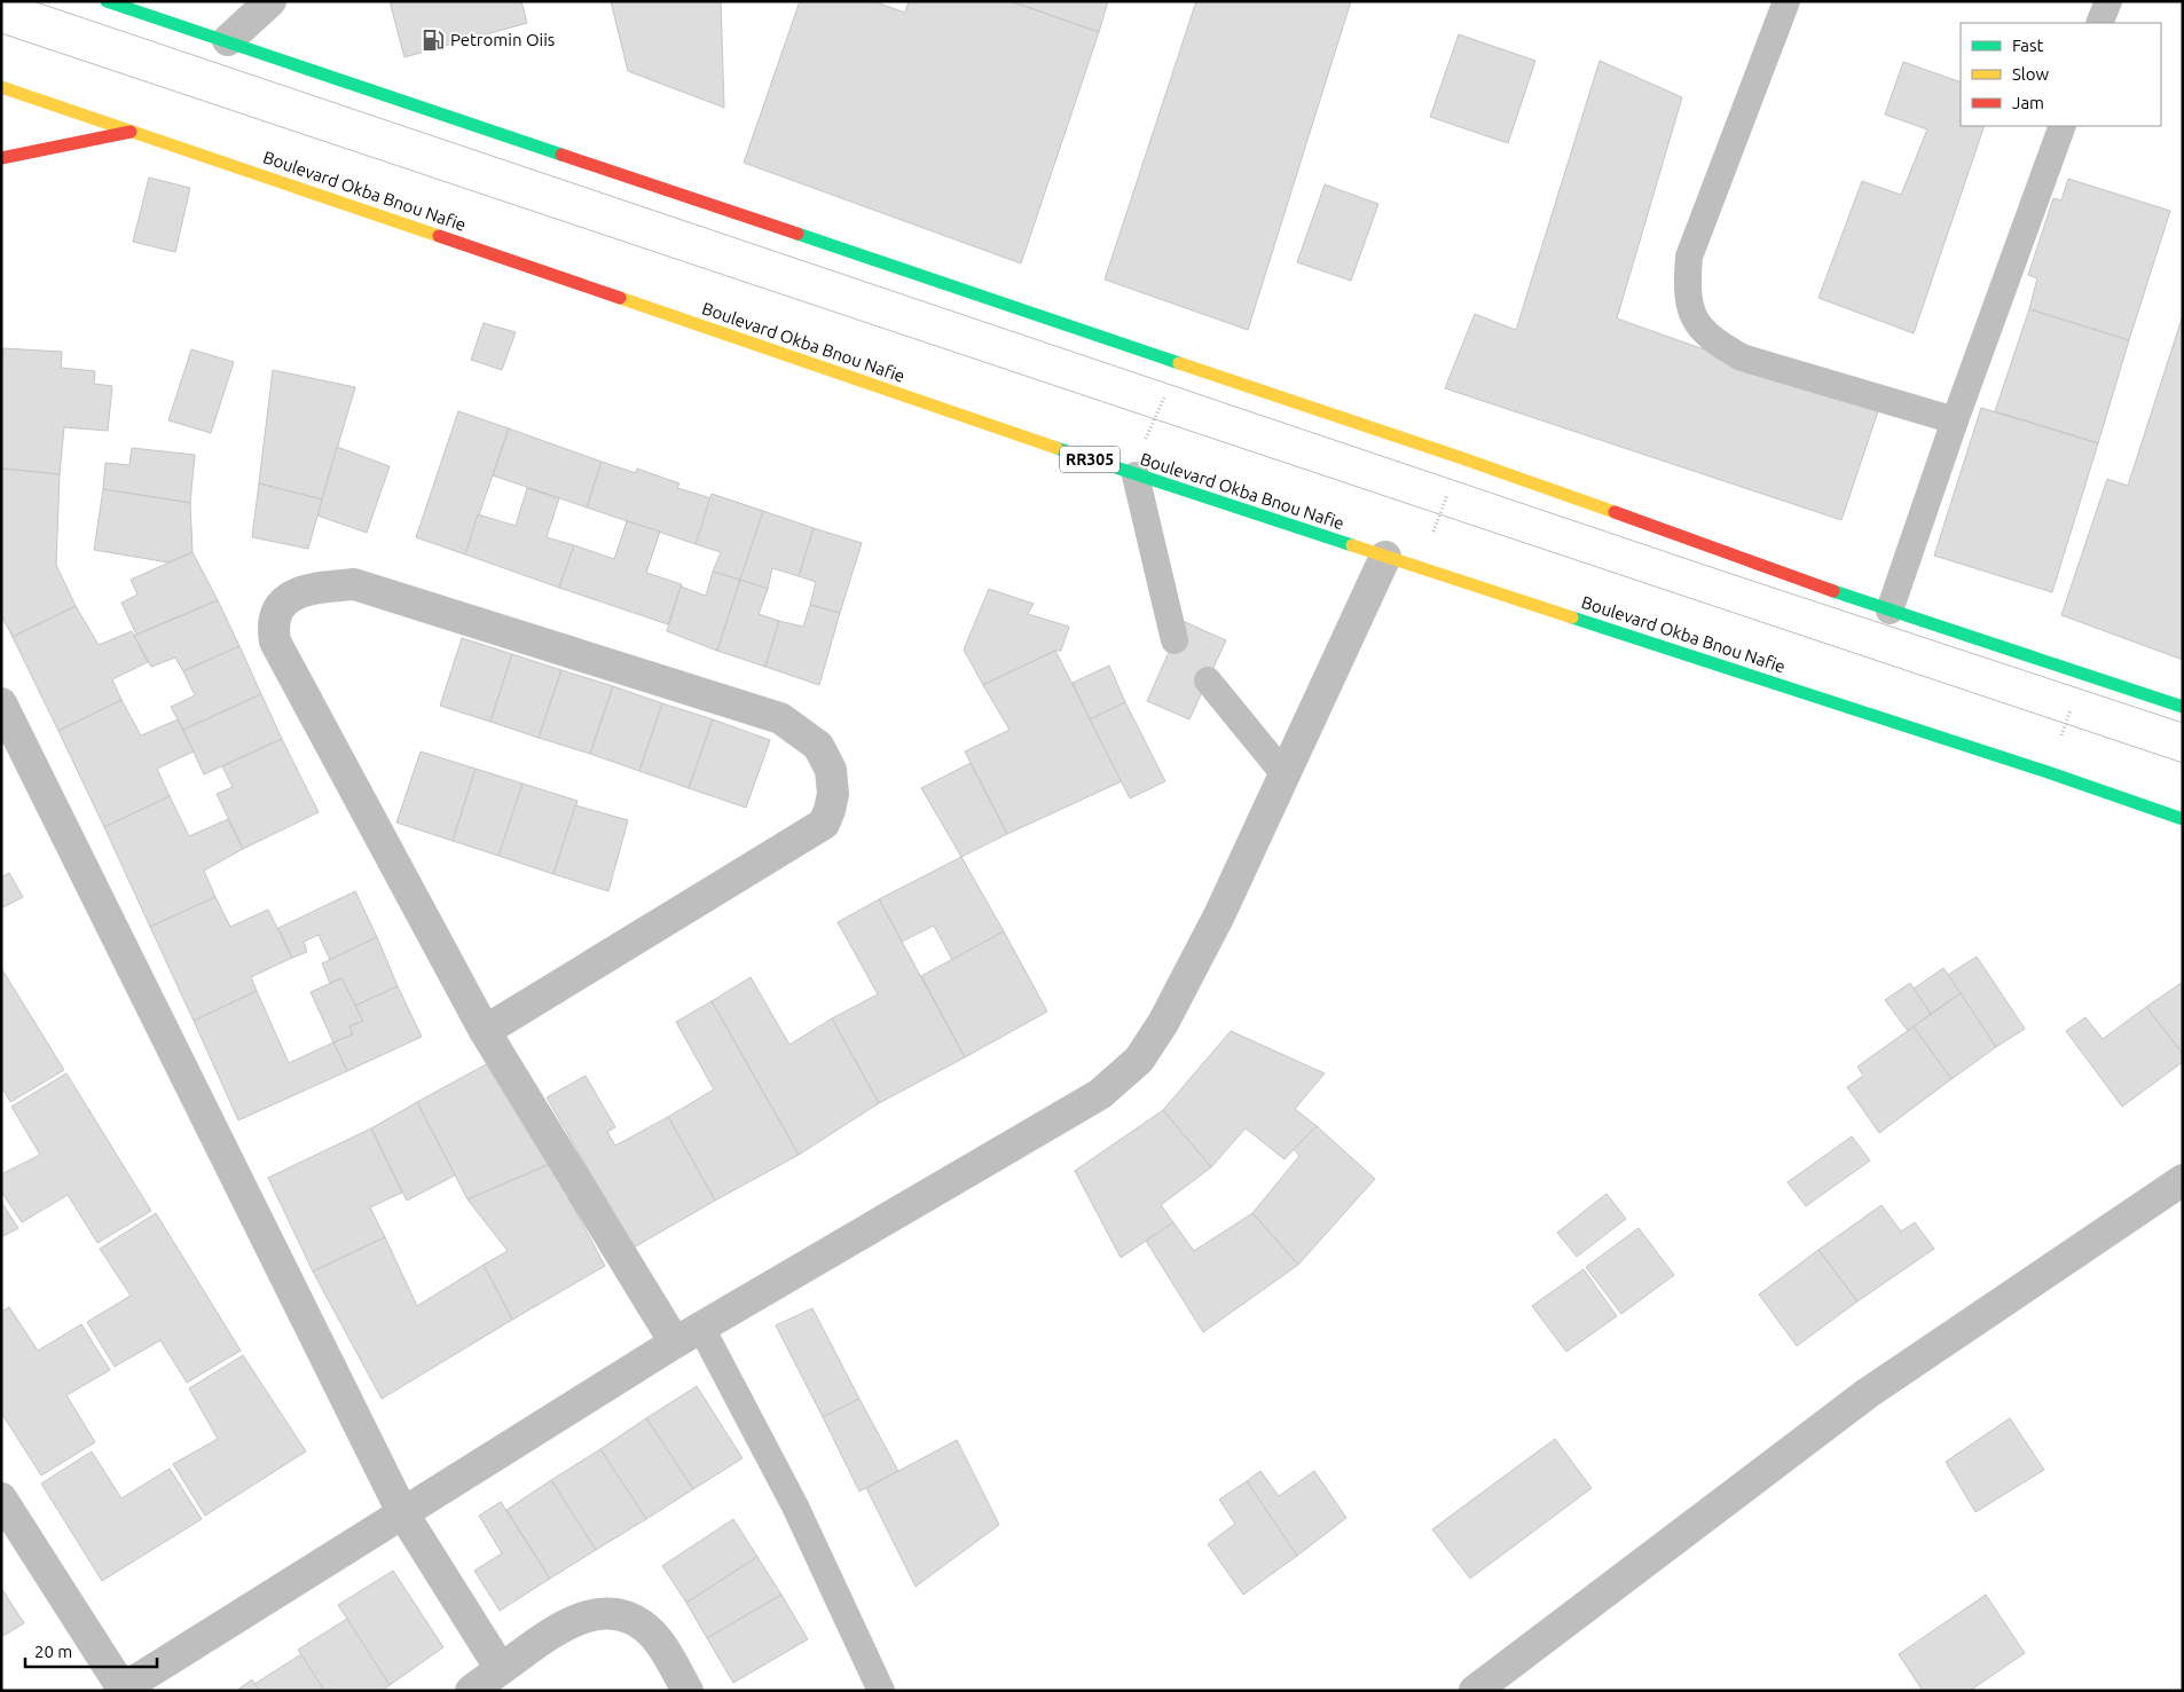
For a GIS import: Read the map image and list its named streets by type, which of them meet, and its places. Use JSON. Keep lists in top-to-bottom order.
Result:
{
  "streets": {
    "main road": ["Boulevard Okba Bnou Nafie", "RR305"]
  },
  "places": {
    "fuel station": ["Petromin Oiis"]
  },
  "legend": ["Fast", "Slow", "Jam"],
  "scale_bar": "20 m"
}
